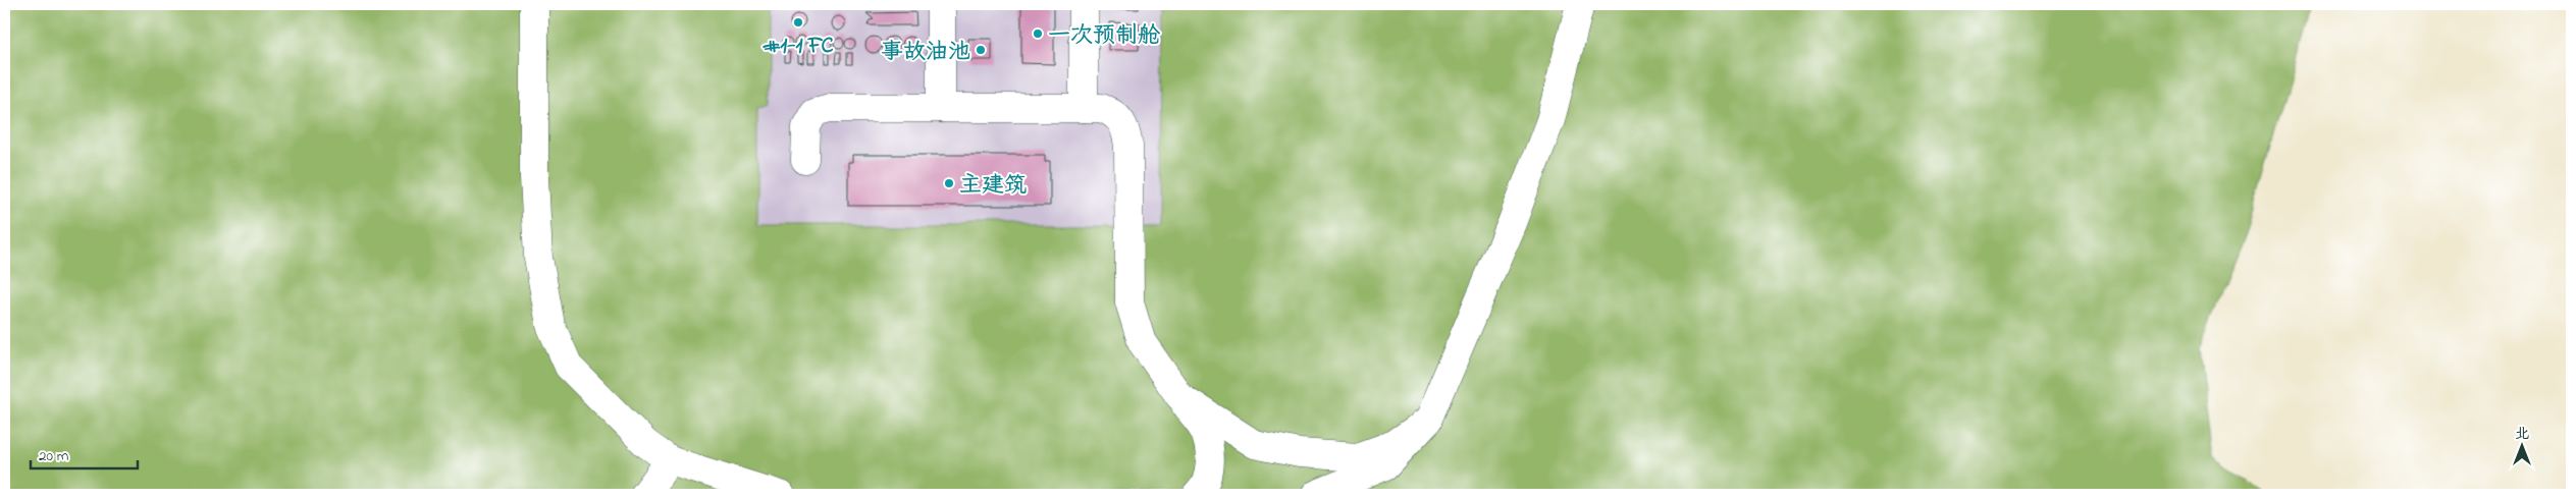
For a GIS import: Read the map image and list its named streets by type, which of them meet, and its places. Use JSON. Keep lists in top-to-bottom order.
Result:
{
  "places": [
    "#1-1 FC",
    "一次预制舱",
    "事故油池",
    "主建筑"
  ],
  "scale_bar": "20 m",
  "north": "top"
}
